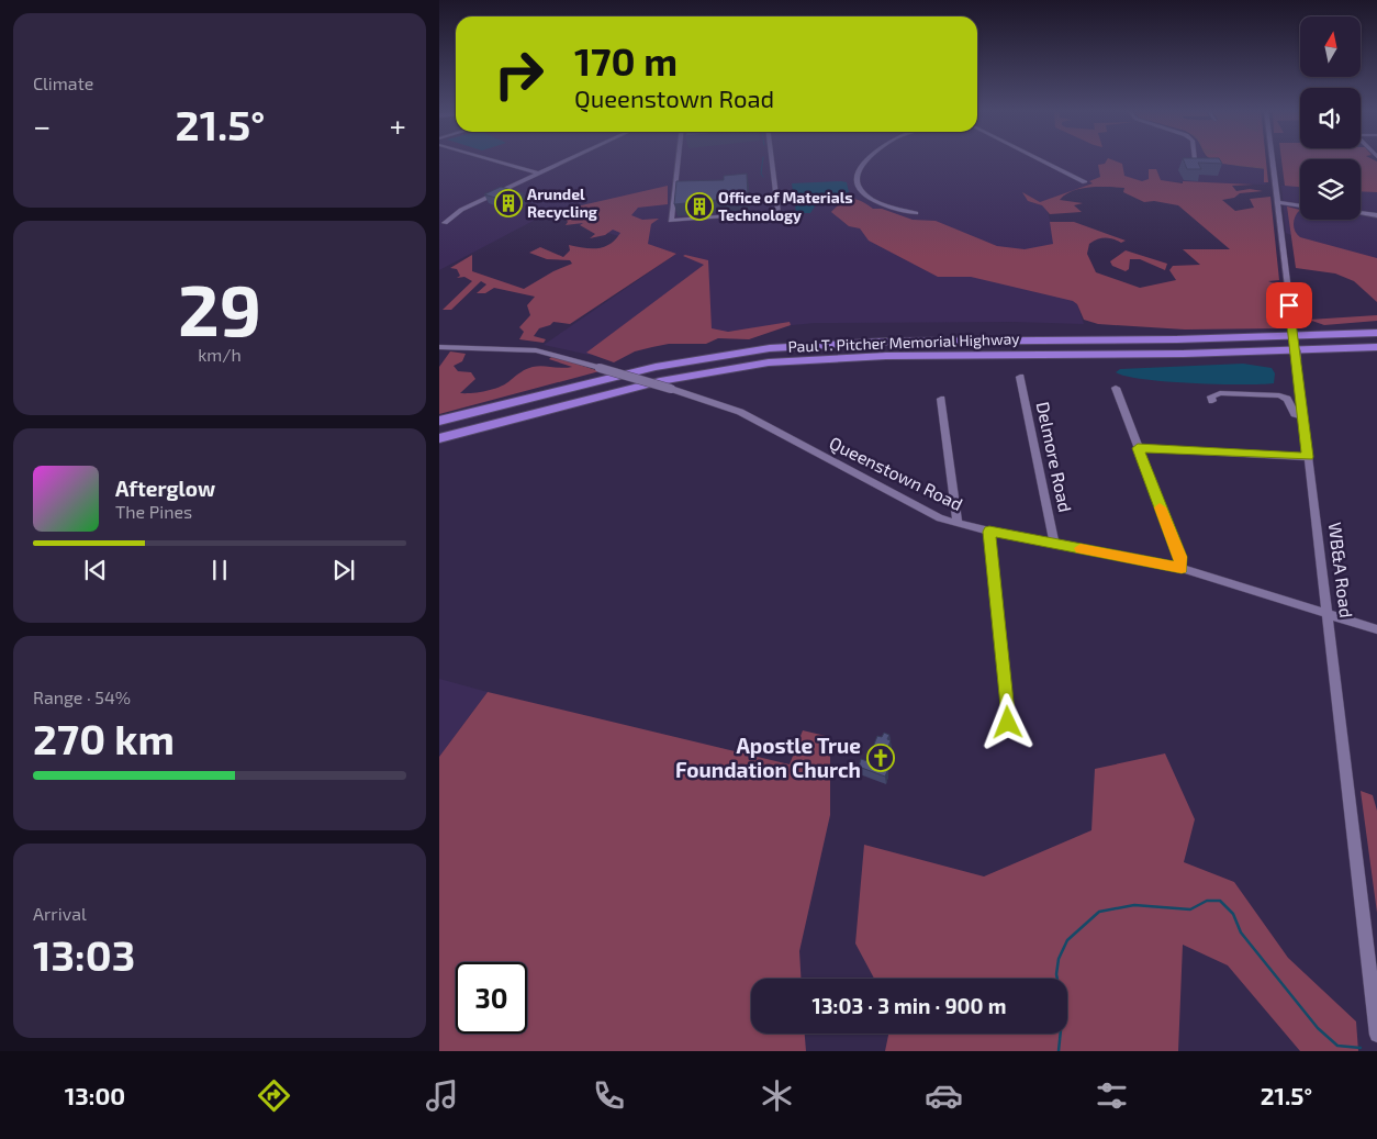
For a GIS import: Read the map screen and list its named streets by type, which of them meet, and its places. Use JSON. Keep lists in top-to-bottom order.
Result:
{
  "streets": {
    "highway": ["Paul T. Pitcher Memorial Highway"],
    "street": ["Delmore Road", "Queenstown Road", "WB&A Road"]
  },
  "crossings": [
    ["Delmore Road", "Queenstown Road"],
    ["Queenstown Road", "WB&A Road"]
  ],
  "places": {
    "building": ["Arundel Recycling", "Office of Materials Technology"],
    "church": ["Apostle True Foundation Church"]
  },
  "north": "top",
  "page": {
    "tile": [
      "Climate",
      ["29", "km/h"],
      ["Range · 54%", "270 km"],
      ["Arrival", "13:03"]
    ],
    "turn": ["170 m", "Queenstown Road"],
    "heat": ["−", "21.5°", "+"],
    "song": ["Afterglow", "The Pines"],
    "limit": "30",
    "trip": "13:03 · 3 min · 900 m",
    "tabs": ["13:00", "21.5°"]
  }
}
